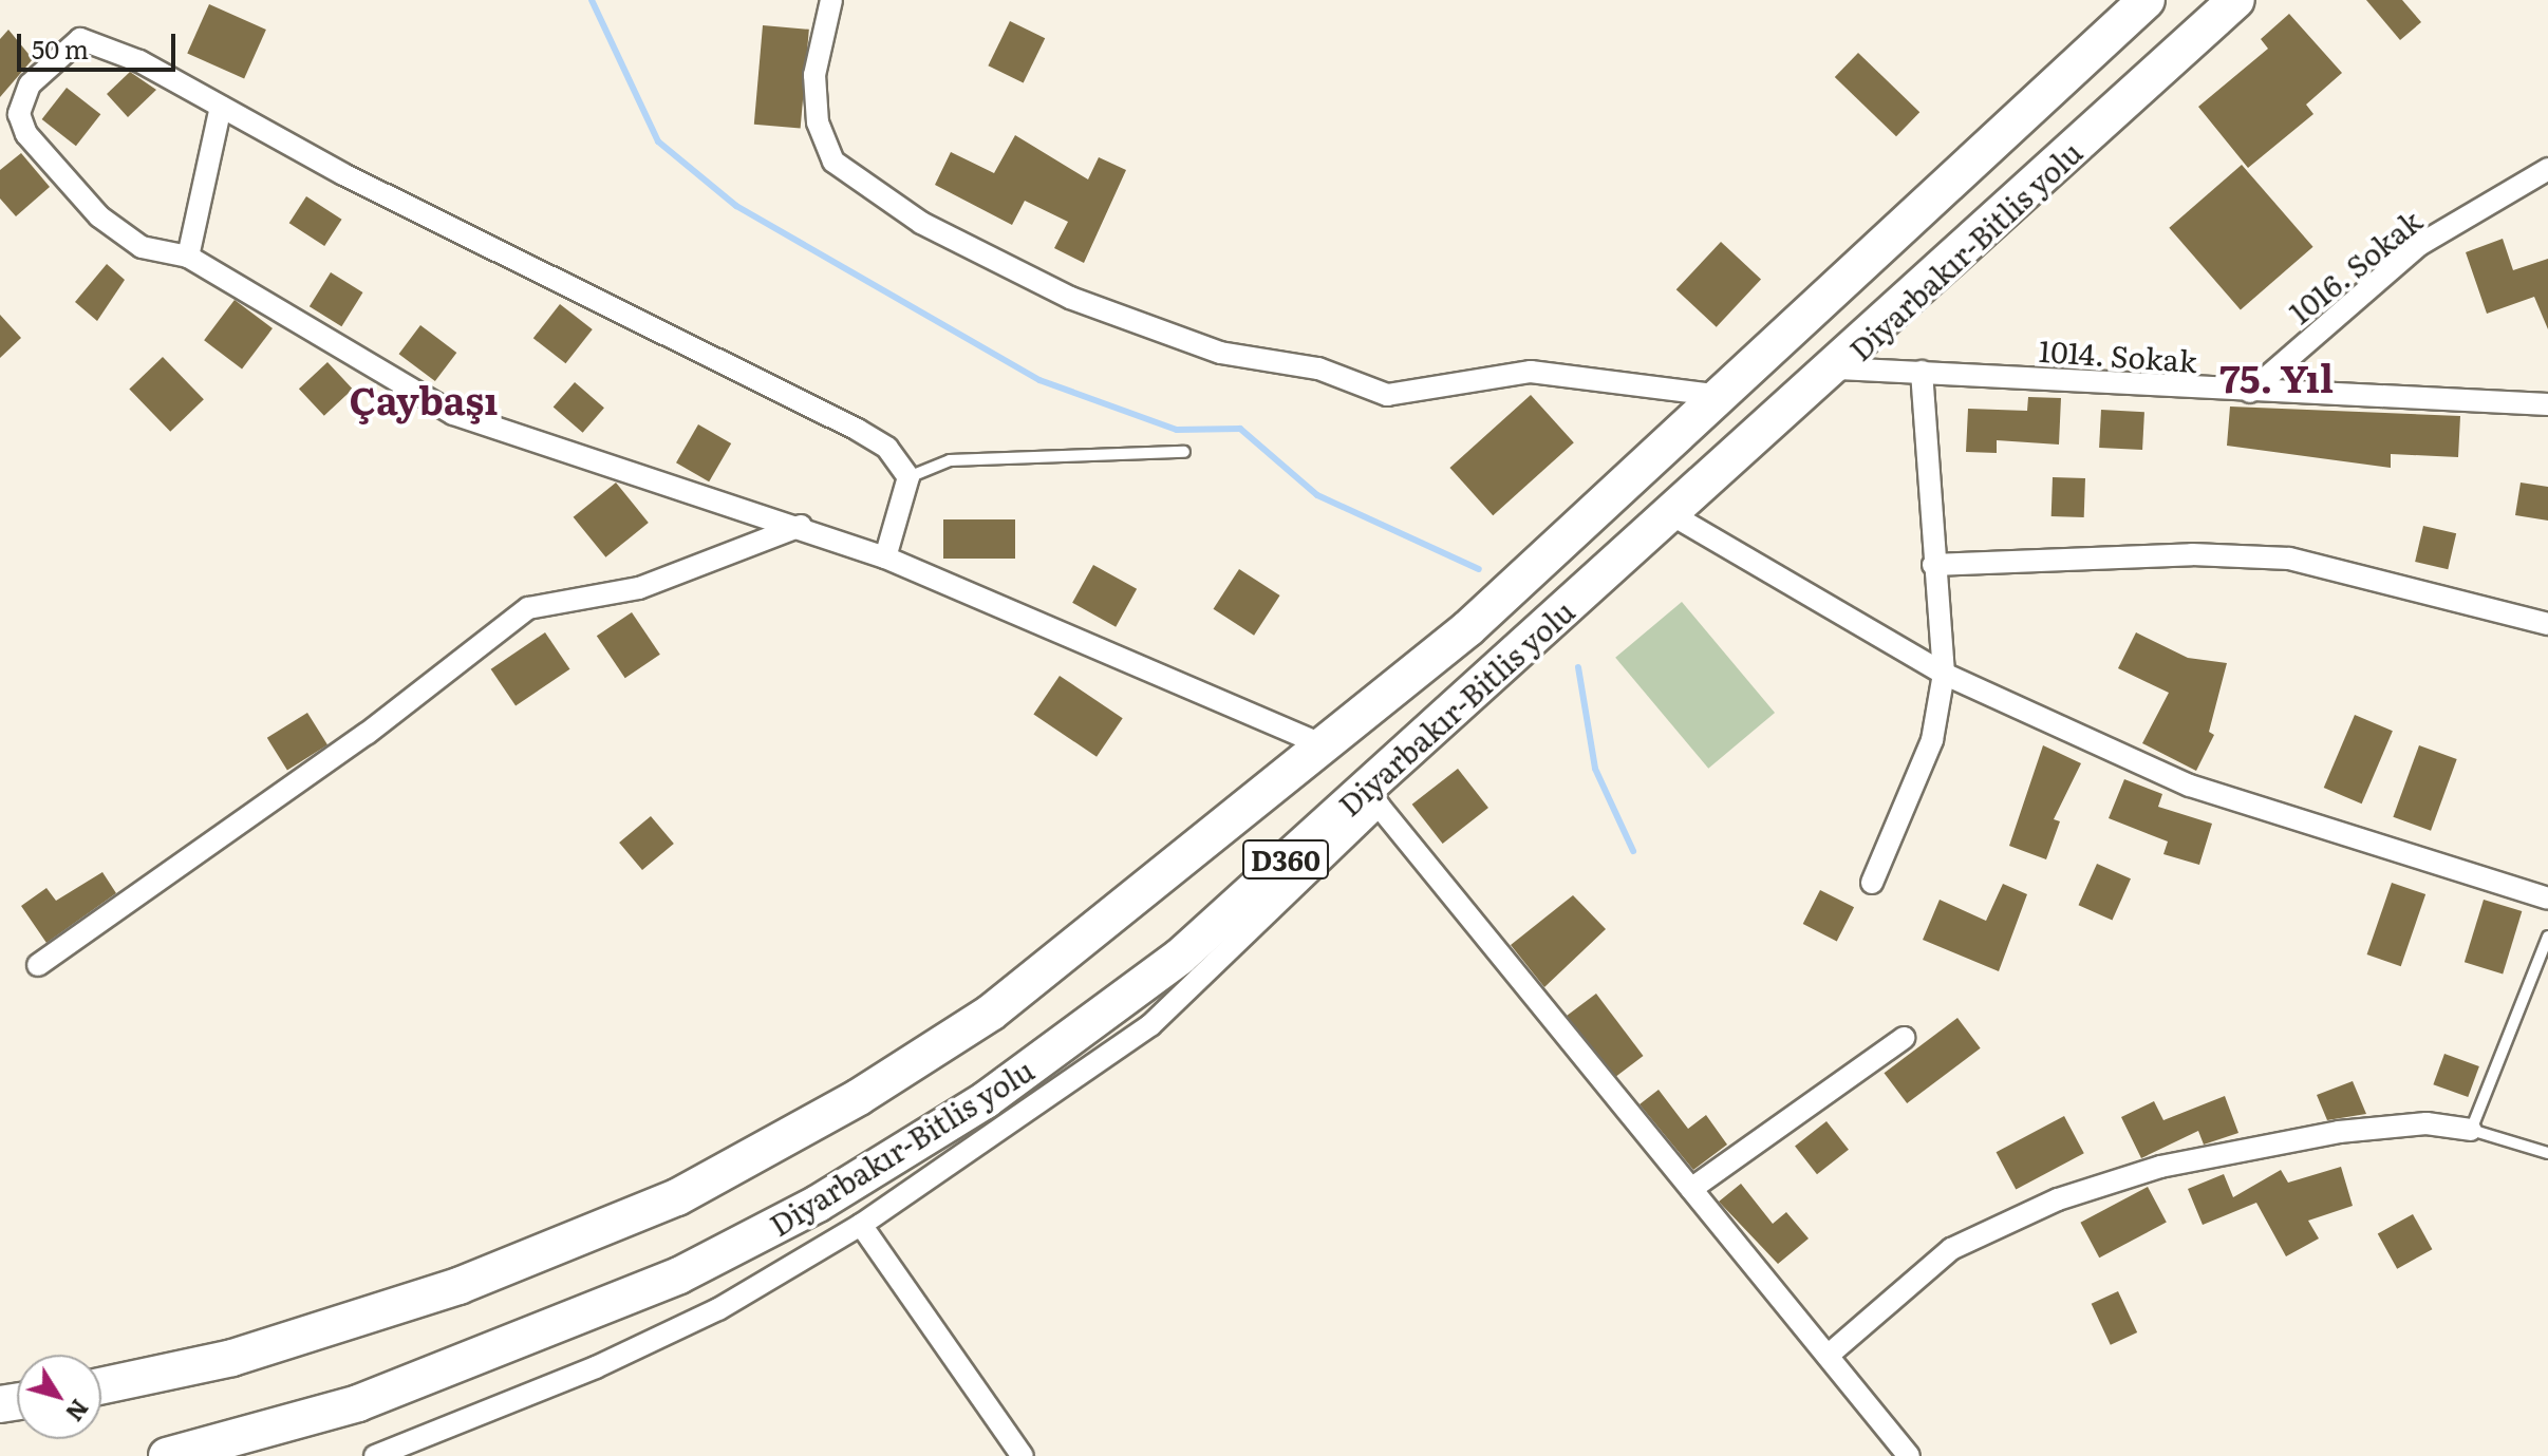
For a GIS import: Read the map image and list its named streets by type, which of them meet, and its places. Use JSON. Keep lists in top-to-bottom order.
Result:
{
  "streets": {
    "highway": ["Diyarbakır-Bitlis yolu", "D360"],
    "street": ["1016. Sokak", "1014. Sokak"]
  },
  "crossings": [
    ["Diyarbakır-Bitlis yolu", "1014. Sokak"],
    ["1016. Sokak", "1014. Sokak"]
  ],
  "districts": ["75. Yıl", "Çaybaşı"],
  "scale_bar": "50 m",
  "north": "bottom right"
}
